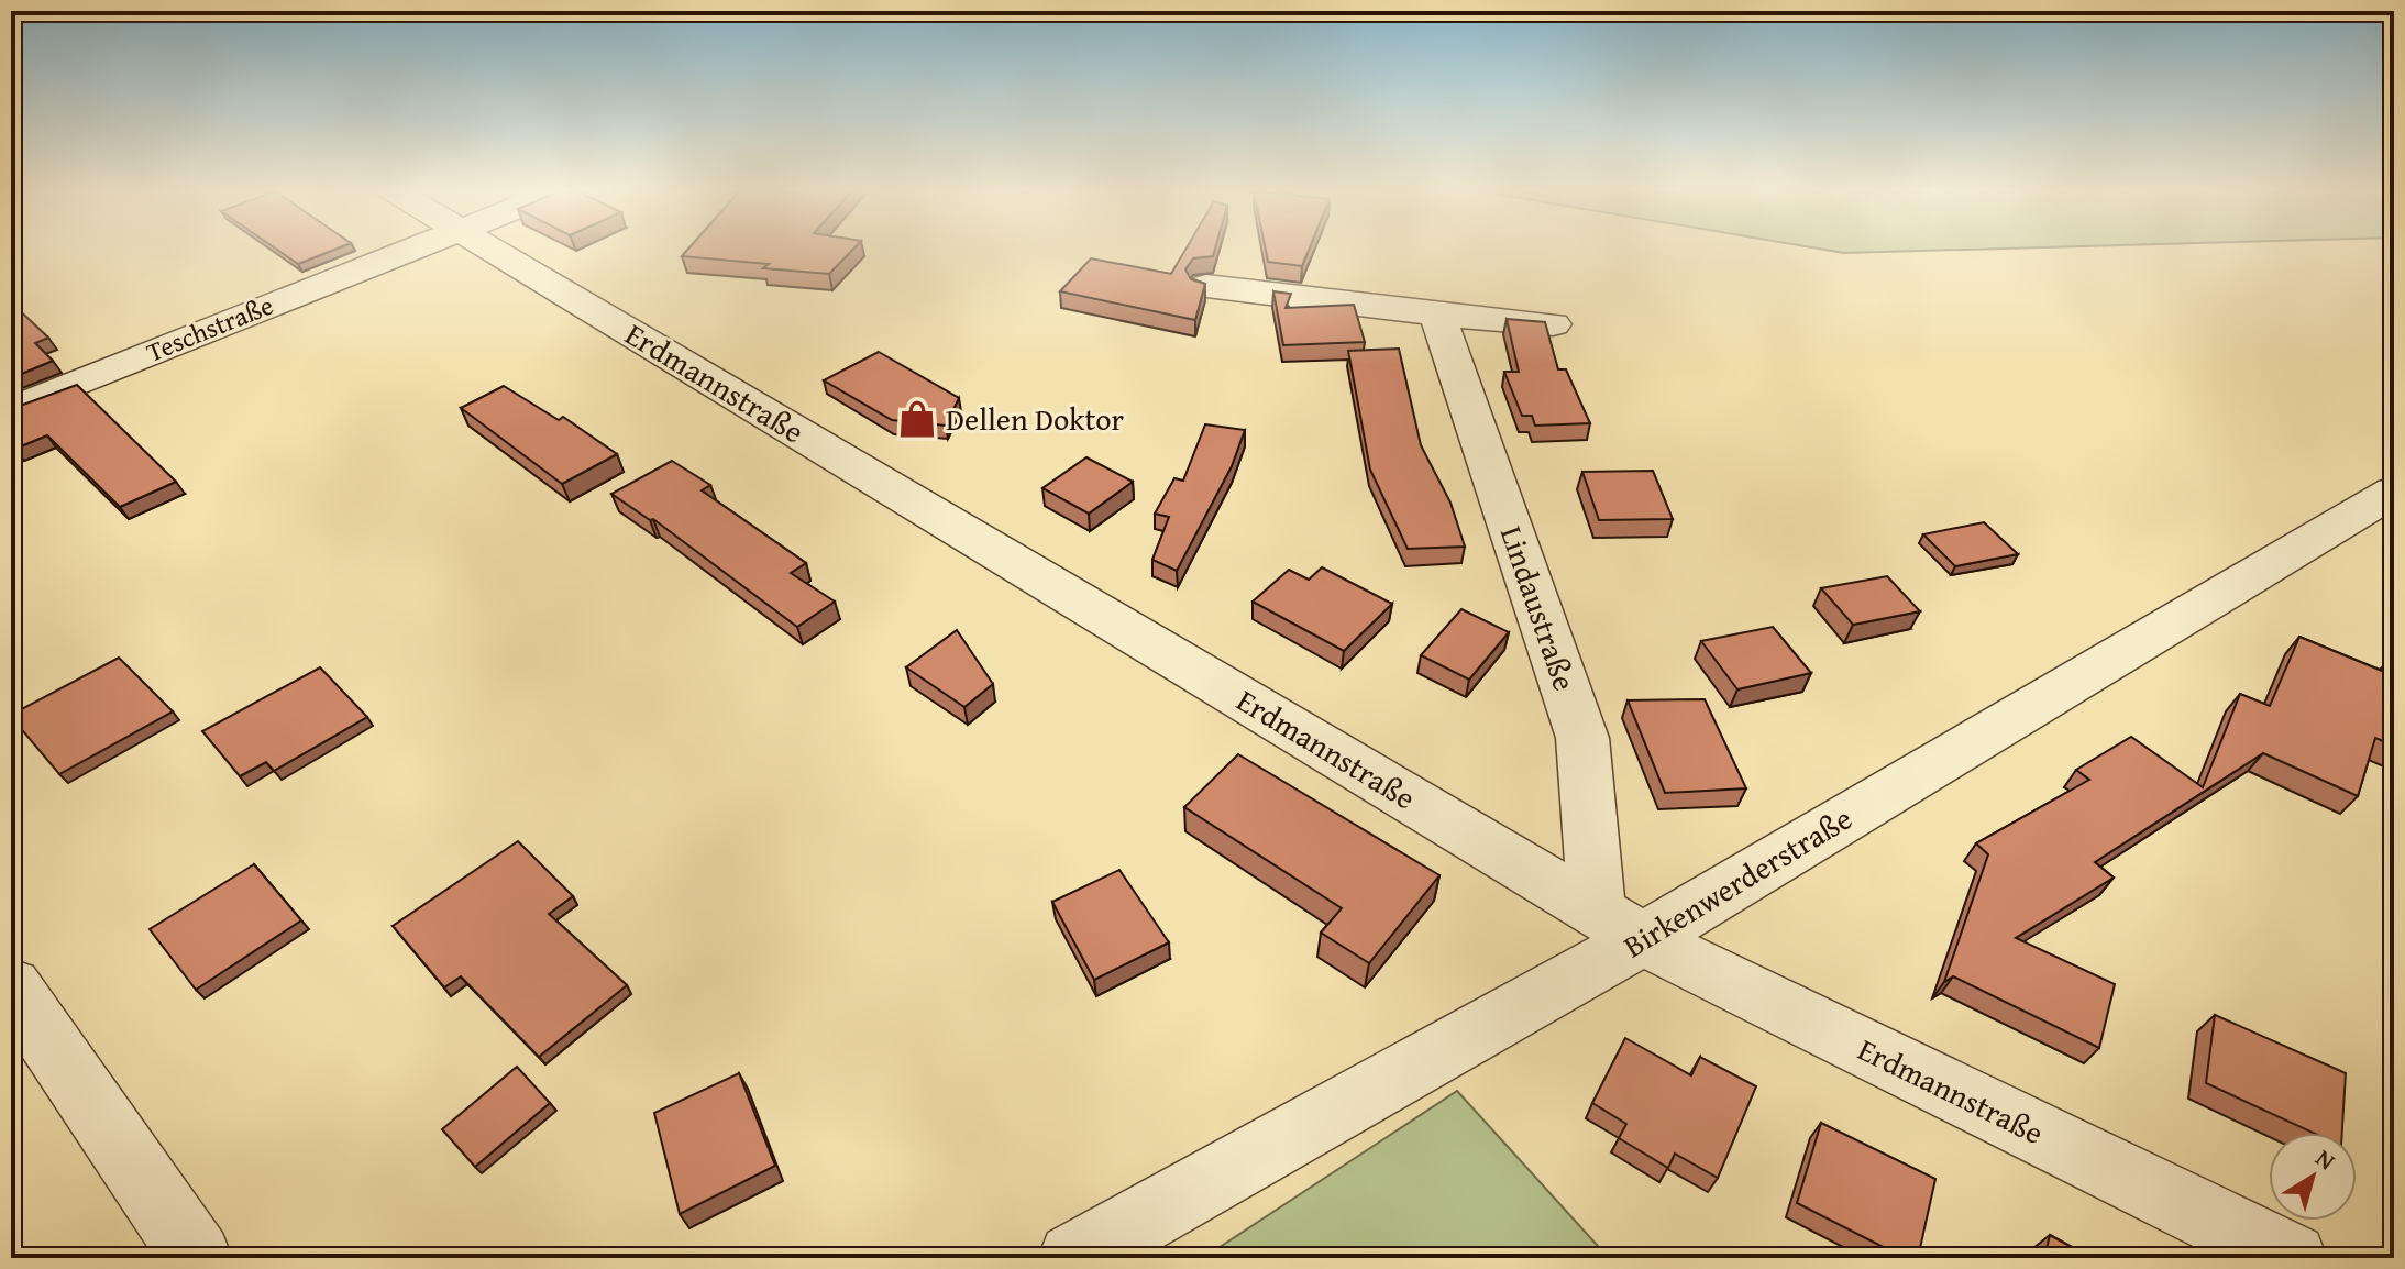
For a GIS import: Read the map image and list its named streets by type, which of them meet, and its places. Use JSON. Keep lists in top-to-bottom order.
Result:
{
  "streets": {
    "street": [
      "Teschstraße",
      "Erdmannstraße",
      "Lindaustraße",
      "Birkenwerderstraße"
    ]
  },
  "crossings": [
    ["Erdmannstraße", "Lindaustraße"],
    ["Erdmannstraße", "Birkenwerderstraße"],
    ["Lindaustraße", "Birkenwerderstraße"]
  ],
  "places": {
    "shop": ["Dellen Doktor"]
  },
  "north": "top right"
}
